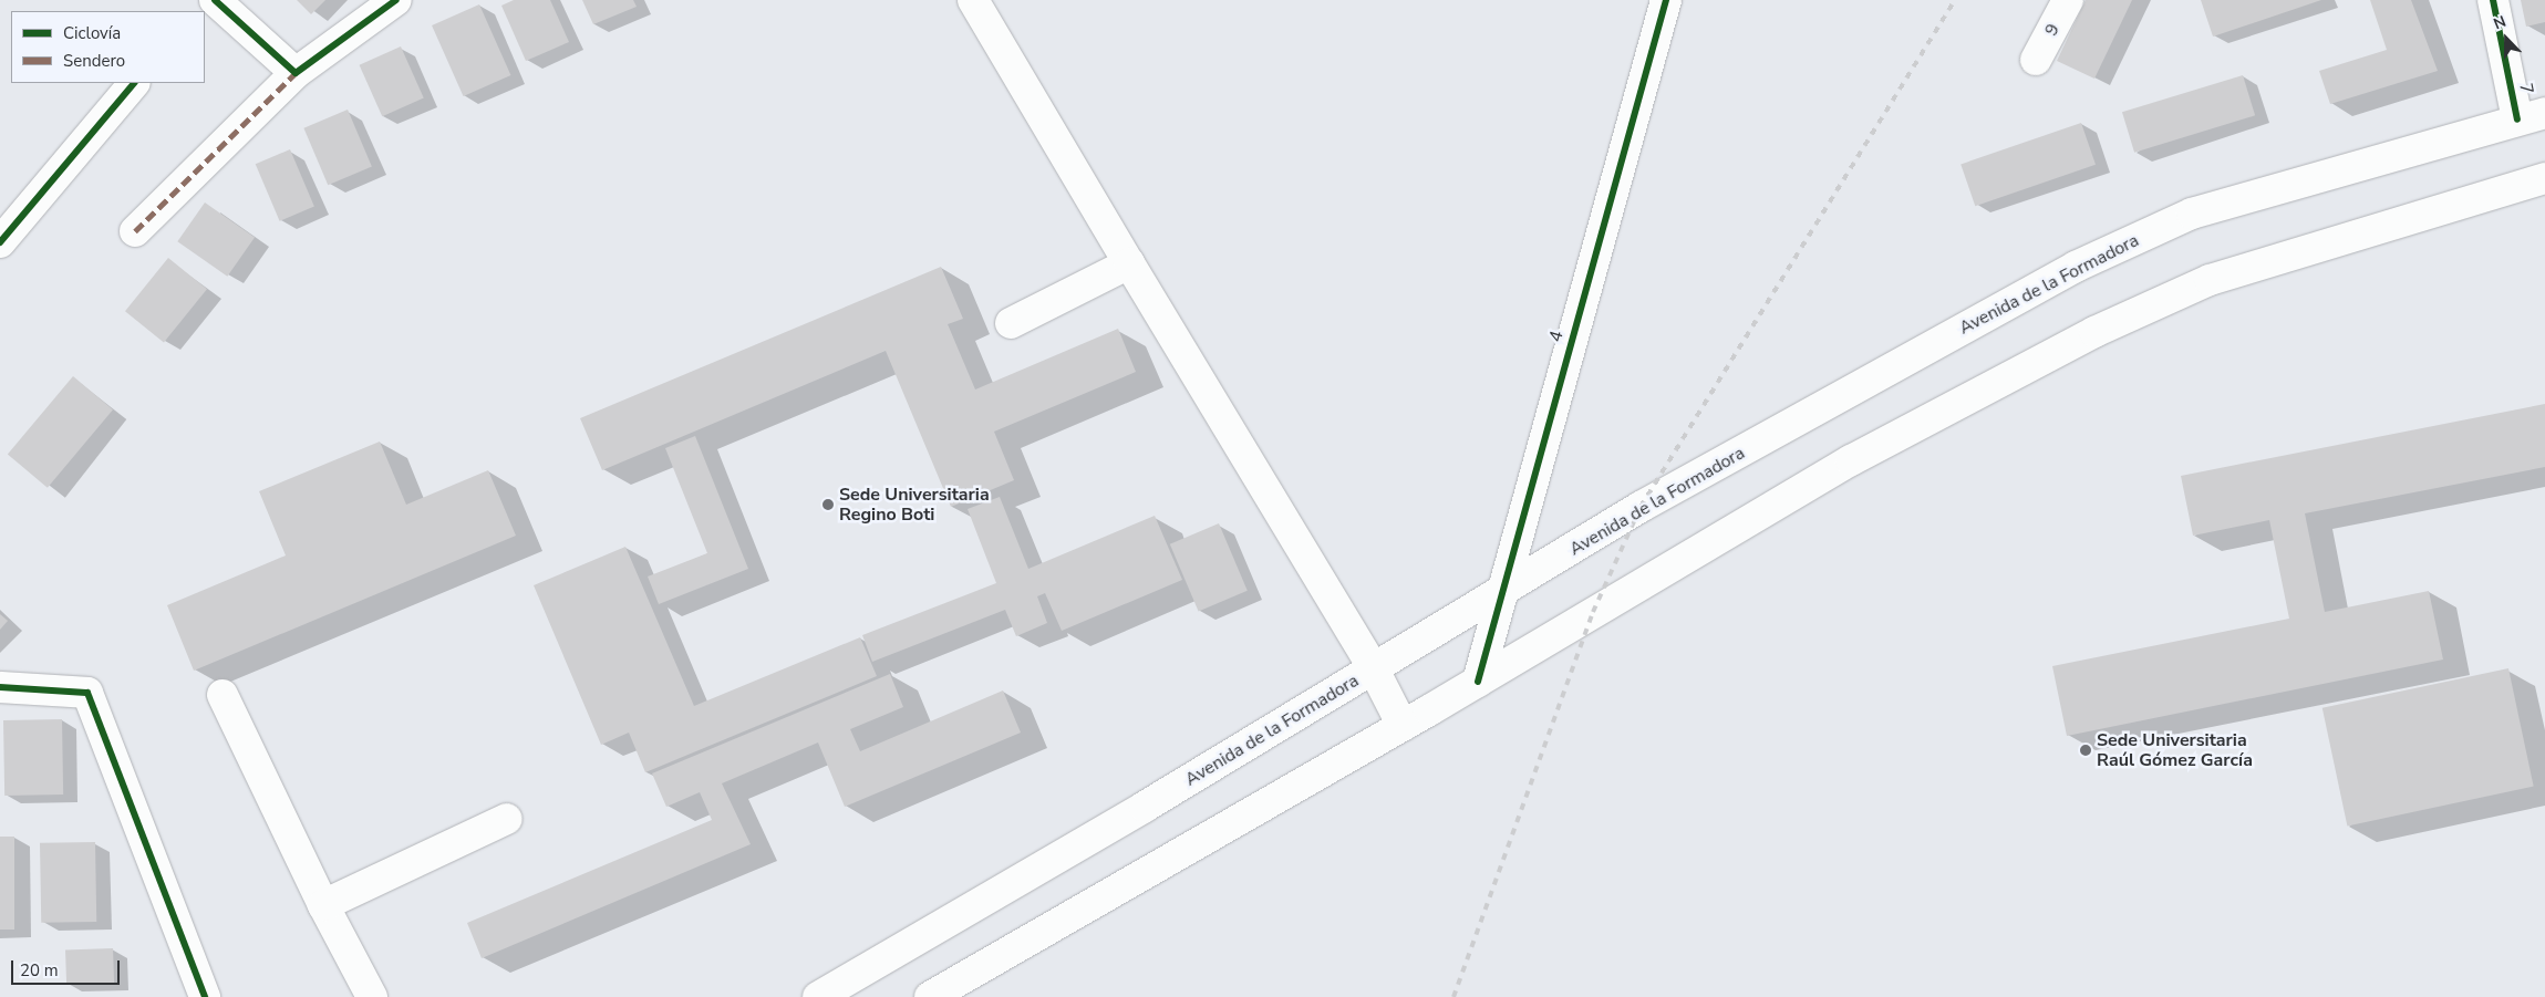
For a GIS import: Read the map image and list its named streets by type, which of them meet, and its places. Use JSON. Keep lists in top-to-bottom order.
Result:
{
  "streets": {
    "main road": [
      "9",
      "7",
      "Avenida de la Formadora",
      "4"
    ]
  },
  "crossings": [
    ["7", "Avenida de la Formadora"],
    ["Avenida de la Formadora", "4"]
  ],
  "places": ["Sede Universitaria Regino Boti", "Sede Universitaria Raúl Gómez García"],
  "legend": ["Ciclovía", "Sendero"],
  "scale_bar": "20 m",
  "north": "top"
}
